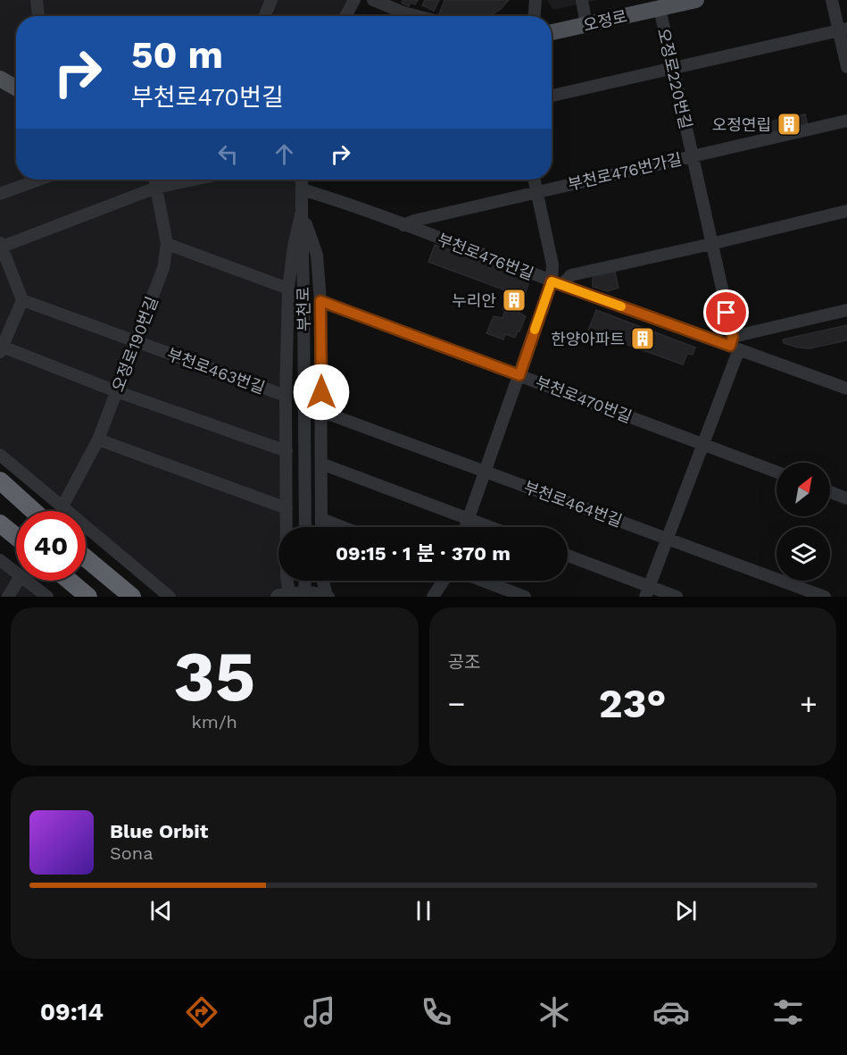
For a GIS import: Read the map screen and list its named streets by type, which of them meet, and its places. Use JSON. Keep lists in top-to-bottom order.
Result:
{
  "streets": {
    "main road": ["오정로"],
    "street": [
      "오정로220번길",
      "부천로476번가길",
      "부천로476번길",
      "부천로",
      "오정로190번길",
      "부천로463번길",
      "부천로470번길",
      "부천로464번길"
    ]
  },
  "crossings": [
    ["오정로", "오정로220번길"],
    ["오정로220번길", "부천로476번가길"],
    ["오정로220번길", "부천로476번길"],
    ["부천로476번가길", "부천로476번길"],
    ["부천로476번길", "부천로"],
    ["부천로", "오정로190번길"],
    ["오정로190번길", "부천로463번길"]
  ],
  "places": {
    "building": ["오정연립", "누리안", "한양아파트"]
  },
  "north": "top right",
  "page": {
    "turn": ["50 m", "부천로470번길"],
    "limit": "40",
    "trip": "09:15 · 1 분 · 370 m",
    "tile": [
      ["35", "km/h"],
      "공조"
    ],
    "heat": ["−", "23°", "+"],
    "song": ["Blue Orbit", "Sona"],
    "tabs": "09:14"
  }
}
